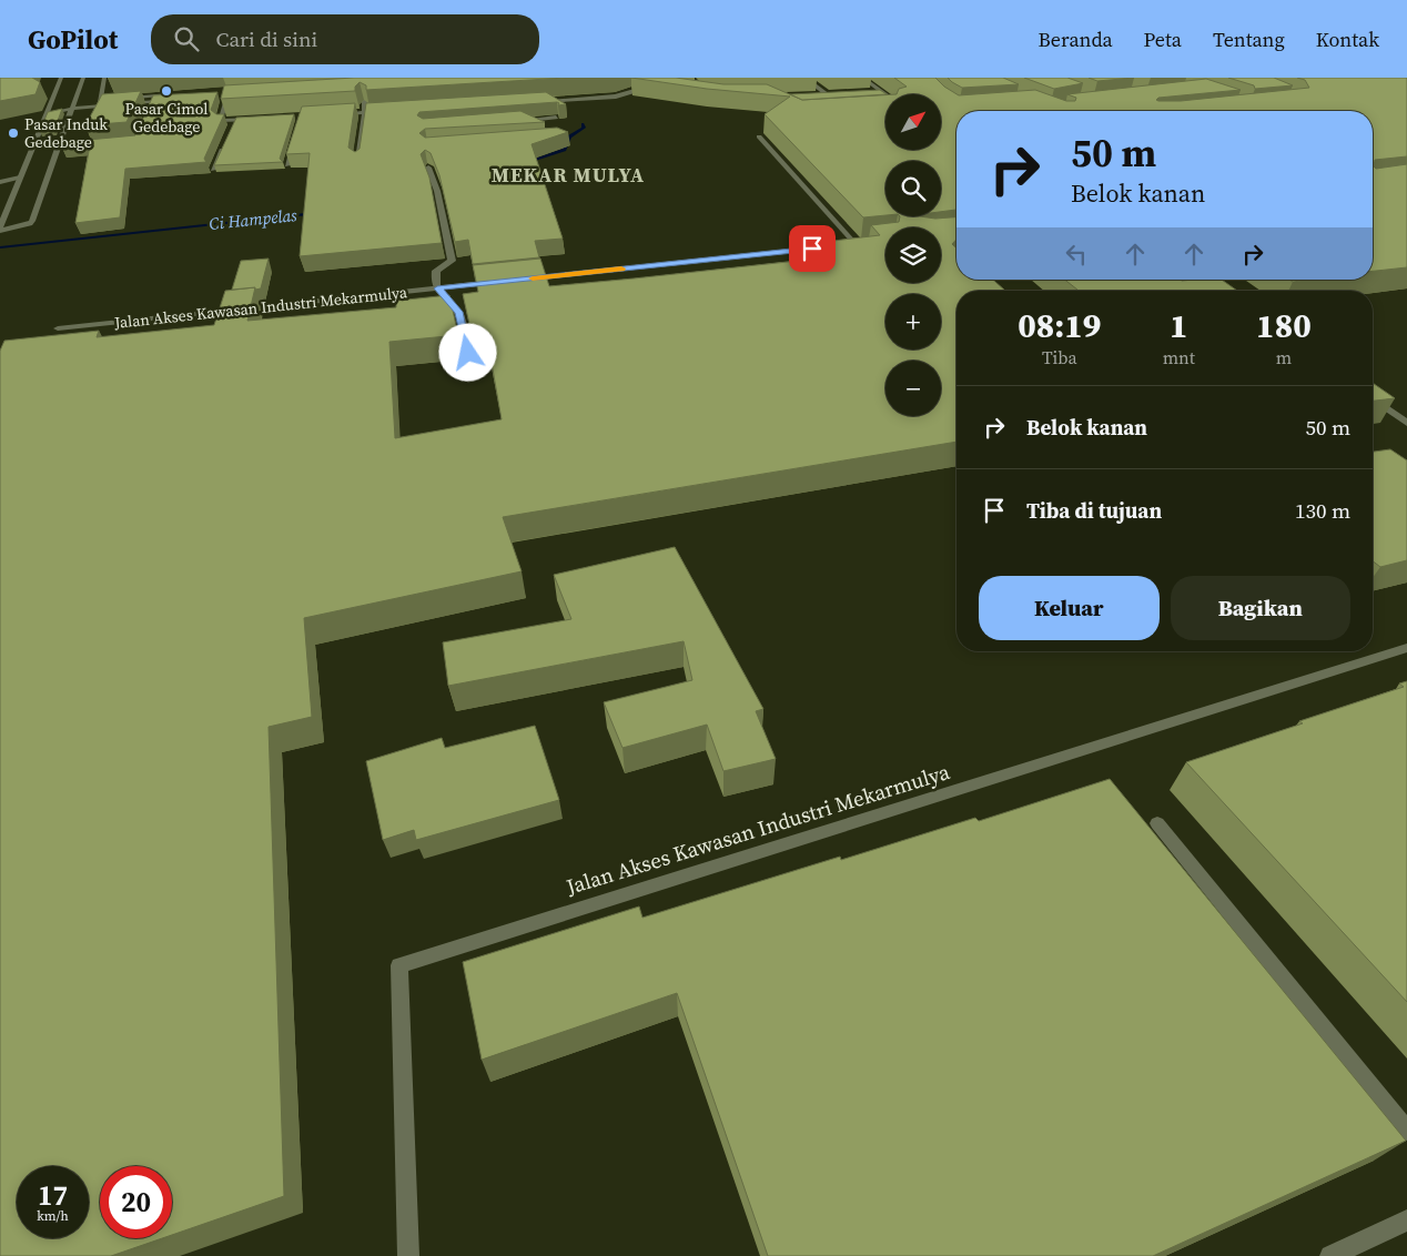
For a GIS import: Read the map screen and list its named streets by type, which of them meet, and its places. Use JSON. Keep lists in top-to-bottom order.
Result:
{
  "streets": {
    "street": ["Jalan Akses Kawasan Industri Mekarmulya"]
  },
  "districts": ["MEKAR MULYA"],
  "water": ["Ci Hampelas"],
  "places": ["Pasar Cimol Gedebage", "Pasar Induk Gedebage"],
  "north": "top right",
  "page": {
    "header": "GoPilot",
    "search": "Cari di sini",
    "nav": [
      "Beranda",
      "Peta",
      "Tentang",
      "Kontak"
    ],
    "map_buttons": ["+", "−"],
    "turn": ["50 m", "Belok kanan"],
    "eta": [
      "08:19",
      "Tiba",
      "1",
      "mnt",
      "180",
      "m"
    ],
    "list": [
      {
        "name": "Belok kanan",
        "value": "50 m"
      },
      {
        "name": "Tiba di tujuan",
        "value": "130 m"
      }
    ],
    "buttons": ["Keluar", "Bagikan"],
    "speed": "17 km/h",
    "limit": "20"
  }
}
